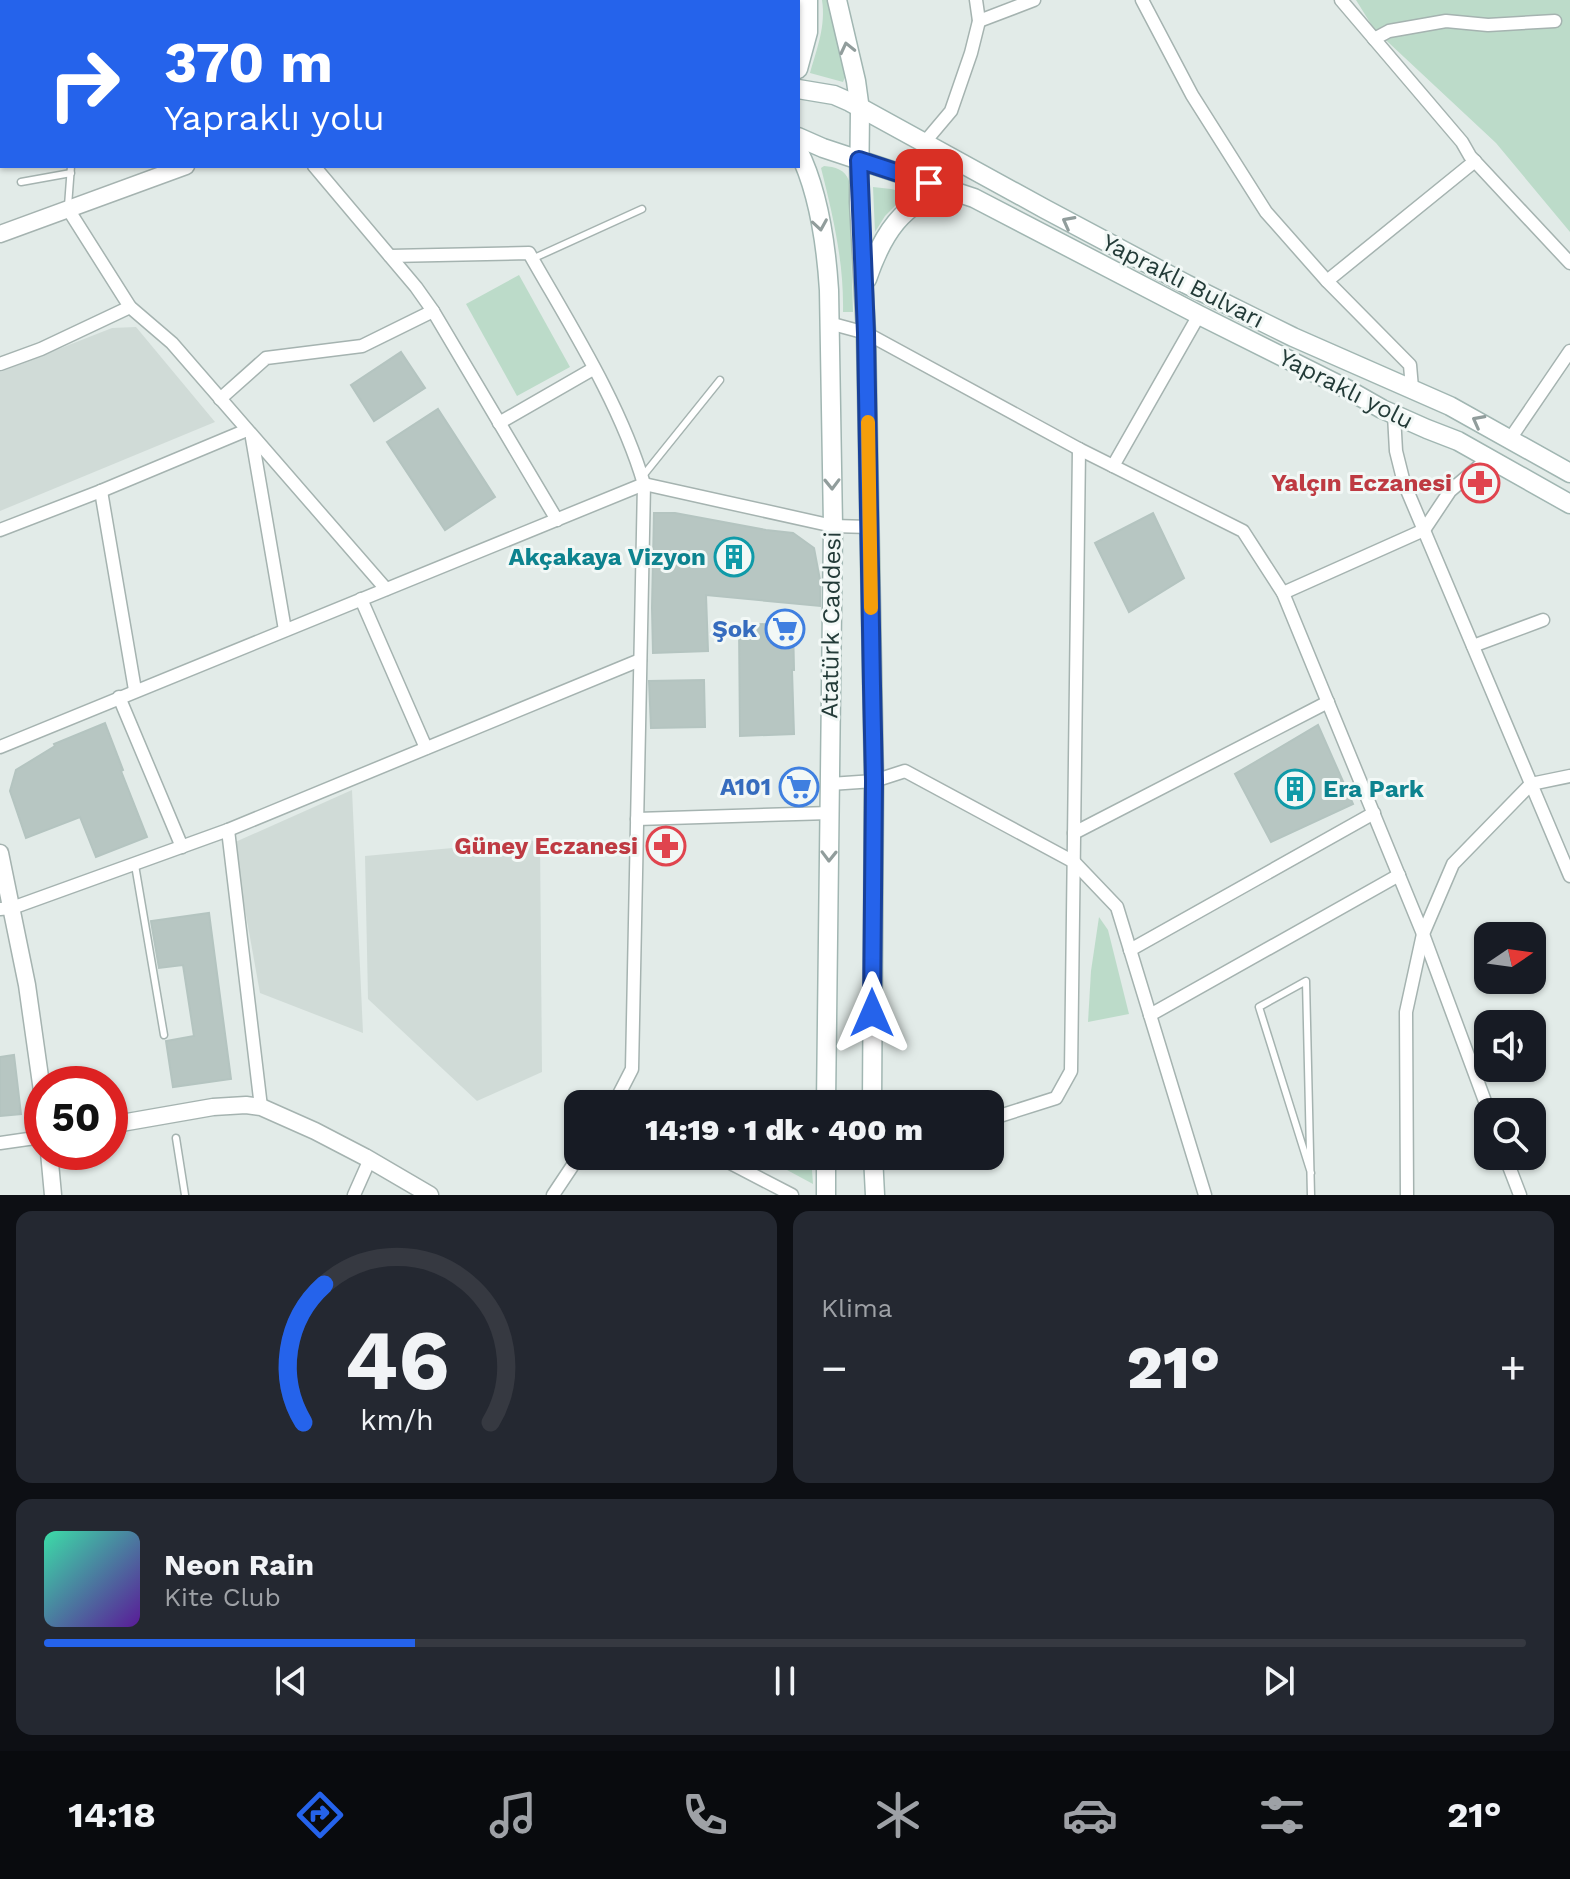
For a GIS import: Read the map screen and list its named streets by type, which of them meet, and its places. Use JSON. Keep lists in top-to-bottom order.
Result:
{
  "streets": {
    "main road": ["Yapraklı Bulvarı", "Yapraklı yolu", "Atatürk Caddesi"]
  },
  "crossings": [
    ["Yapraklı Bulvarı", "Atatürk Caddesi"],
    ["Yapraklı yolu", "Atatürk Caddesi"]
  ],
  "one_way": ["Yapraklı Bulvarı"],
  "places": {
    "pharmacy": ["Yalçın Eczanesi", "Güney Eczanesi"],
    "building": ["Akçakaya Vizyon", "Era Park"],
    "supermarket": ["Şok", "A101"]
  },
  "north": "right",
  "page": {
    "turn": ["370 m", "Yapraklı yolu"],
    "limit": "50",
    "trip": "14:19 · 1 dk · 400 m",
    "tile": "Klima",
    "heat": ["−", "21°", "+"],
    "song": ["Neon Rain", "Kite Club"],
    "tabs": ["14:18", "21°"],
    "gauge": ["46", "km/h"]
  }
}
